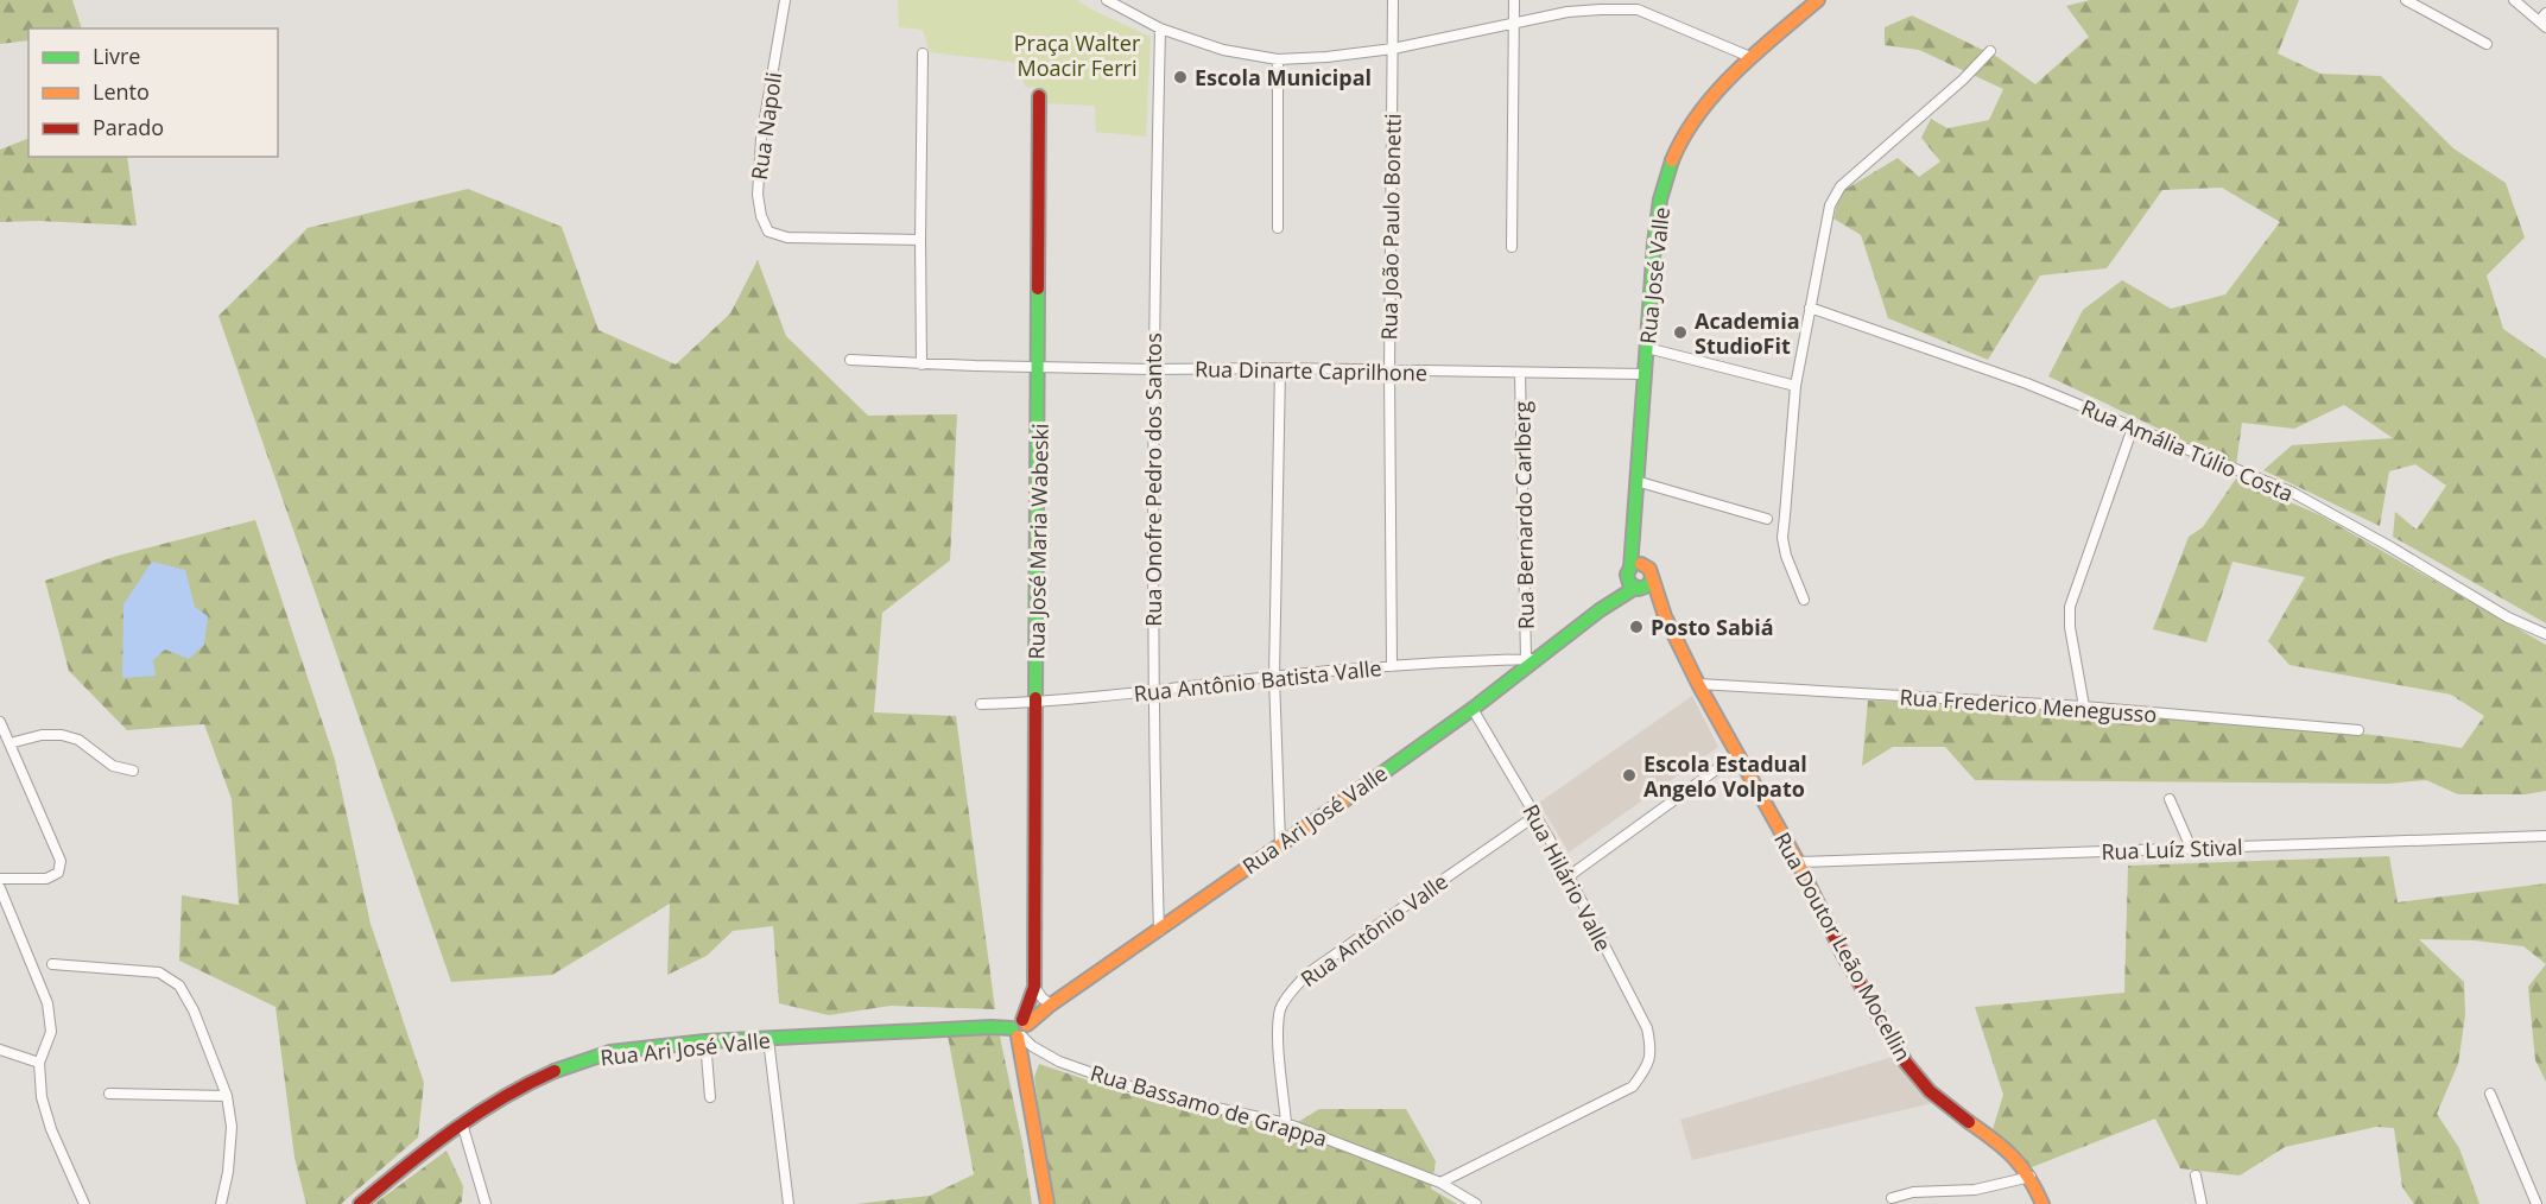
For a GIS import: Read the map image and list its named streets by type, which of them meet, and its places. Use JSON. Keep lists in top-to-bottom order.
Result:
{
  "streets": {
    "street": [
      "Rua Napoli",
      "Rua João Paulo Bonetti",
      "Rua José Valle",
      "Rua Dinarte Caprilhone",
      "Rua Amália Túlio Costa",
      "Rua Onofre Pedro dos Santos",
      "Rua Bernardo Carlberg",
      "Rua José Maria Wabeski",
      "Rua Antônio Batista Valle",
      "Rua Frederico Menegusso",
      "Rua Ari José Valle",
      "Rua Luíz Stival",
      "Rua Hilário Valle",
      "Rua Antônio Valle",
      "Rua Doutor Leão Mocellin",
      "Rua Bassamo de Grappa"
    ]
  },
  "crossings": [
    ["Rua João Paulo Bonetti", "Rua Dinarte Caprilhone"],
    ["Rua João Paulo Bonetti", "Rua Antônio Batista Valle"],
    ["Rua José Valle", "Rua Dinarte Caprilhone"],
    ["Rua José Valle", "Rua Ari José Valle"],
    ["Rua José Valle", "Rua Doutor Leão Mocellin"],
    ["Rua Dinarte Caprilhone", "Rua Onofre Pedro dos Santos"],
    ["Rua Dinarte Caprilhone", "Rua Bernardo Carlberg"],
    ["Rua Dinarte Caprilhone", "Rua José Maria Wabeski"],
    ["Rua Onofre Pedro dos Santos", "Rua Antônio Batista Valle"],
    ["Rua Onofre Pedro dos Santos", "Rua Ari José Valle"],
    ["Rua Bernardo Carlberg", "Rua Antônio Batista Valle"],
    ["Rua Bernardo Carlberg", "Rua Ari José Valle"],
    ["Rua José Maria Wabeski", "Rua Antônio Batista Valle"],
    ["Rua José Maria Wabeski", "Rua Ari José Valle"],
    ["Rua José Maria Wabeski", "Rua Bassamo de Grappa"],
    ["Rua Antônio Batista Valle", "Rua Ari José Valle"],
    ["Rua Frederico Menegusso", "Rua Doutor Leão Mocellin"],
    ["Rua Ari José Valle", "Rua Hilário Valle"],
    ["Rua Ari José Valle", "Rua Doutor Leão Mocellin"],
    ["Rua Ari José Valle", "Rua Bassamo de Grappa"],
    ["Rua Luíz Stival", "Rua Doutor Leão Mocellin"],
    ["Rua Hilário Valle", "Rua Antônio Valle"],
    ["Rua Hilário Valle", "Rua Bassamo de Grappa"],
    ["Rua Antônio Valle", "Rua Bassamo de Grappa"]
  ],
  "parks": ["Praça Walter Moacir Ferri"],
  "places": [
    "Escola Municipal",
    "Academia StudioFit",
    "Posto Sabiá",
    "Escola Estadual Angelo Volpato"
  ],
  "legend": ["Livre", "Lento", "Parado"]
}
